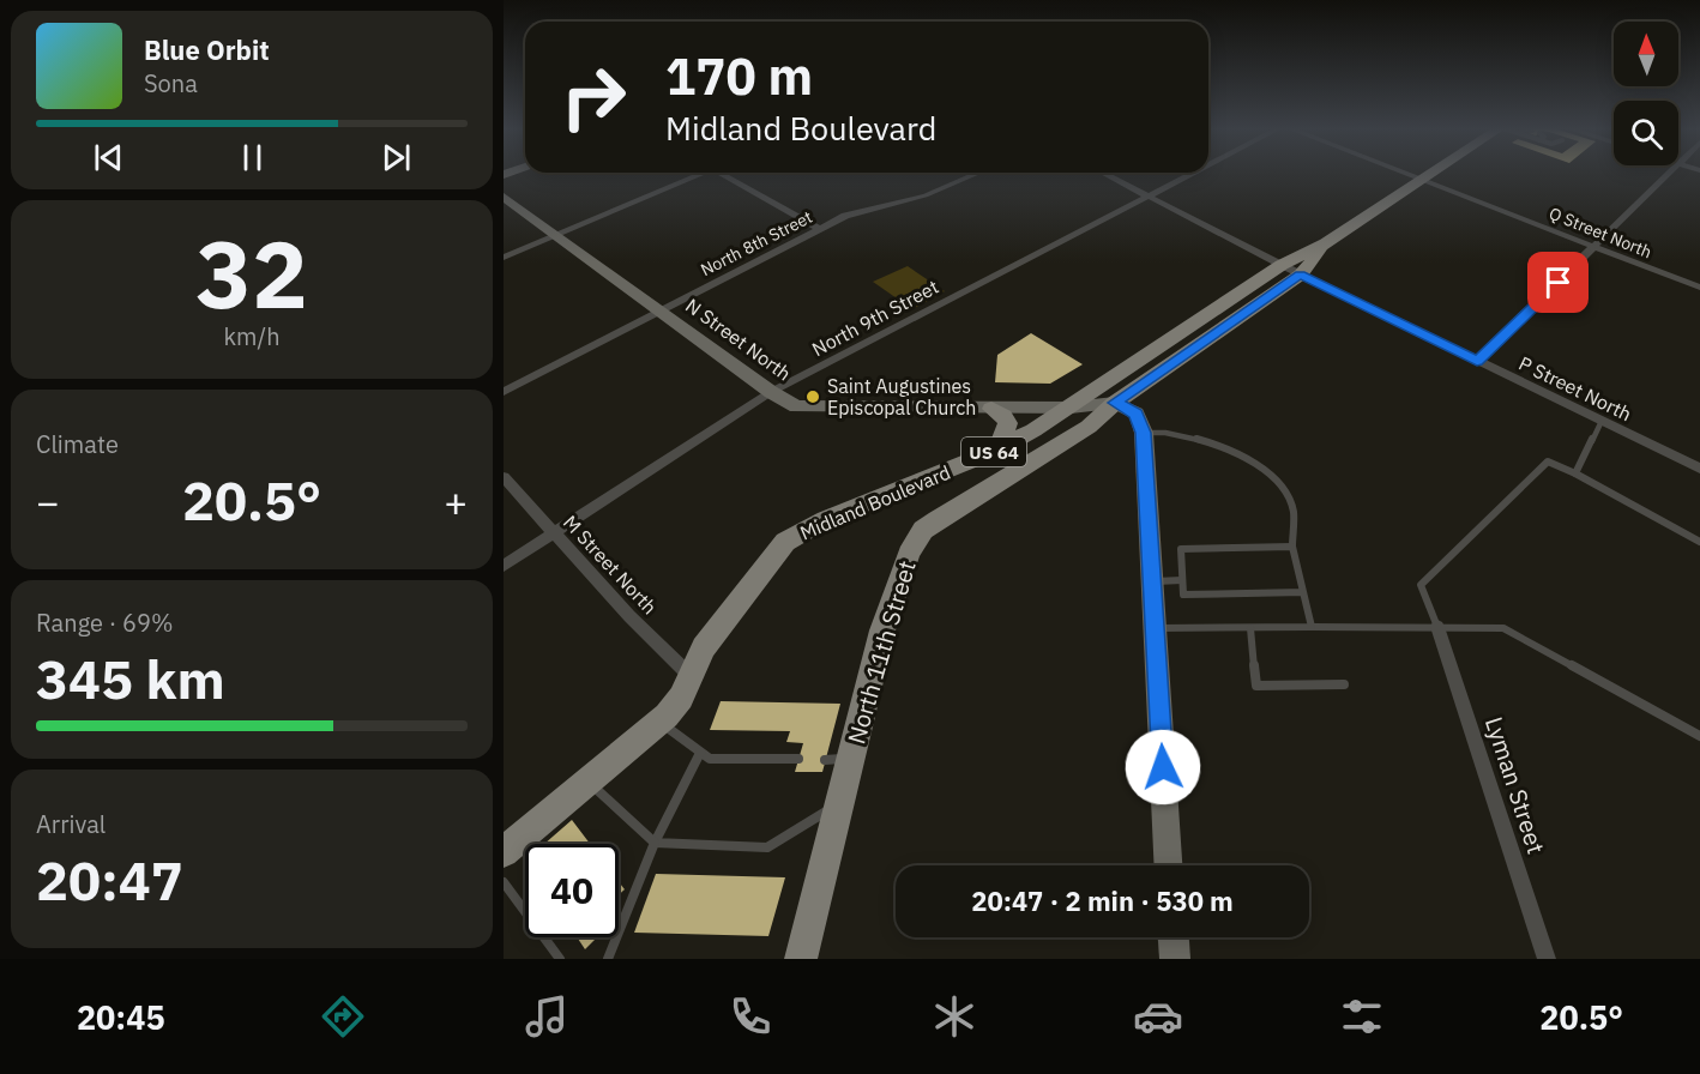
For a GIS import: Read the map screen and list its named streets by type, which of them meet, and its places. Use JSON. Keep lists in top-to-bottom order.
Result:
{
  "streets": {
    "main road": ["US 64", "Midland Boulevard", "North 11th Street"],
    "street": [
      "Q Street North",
      "North 8th Street",
      "North 9th Street",
      "N Street North",
      "P Street North",
      "M Street North",
      "Lyman Street"
    ]
  },
  "crossings": [
    ["Q Street North", "Midland Boulevard"],
    ["North 8th Street", "N Street North"],
    ["North 9th Street", "N Street North"],
    ["North 9th Street", "P Street North"],
    ["North 9th Street", "M Street North"],
    ["N Street North", "Midland Boulevard"],
    ["N Street North", "North 11th Street"],
    ["P Street North", "Midland Boulevard"],
    ["US 64", "Midland Boulevard"],
    ["US 64", "M Street North"],
    ["Midland Boulevard", "M Street North"],
    ["Midland Boulevard", "North 11th Street"]
  ],
  "places": ["Saint Augustines Episcopal Church"],
  "north": "top",
  "page": {
    "turn": ["170 m", "Midland Boulevard"],
    "song": ["Blue Orbit", "Sona"],
    "tile": [
      ["32", "km/h"],
      "Climate",
      ["Range · 69%", "345 km"],
      ["Arrival", "20:47"]
    ],
    "heat": ["−", "20.5°", "+"],
    "limit": "40",
    "trip": "20:47 · 2 min · 530 m",
    "tabs": ["20:45", "20.5°"]
  }
}
